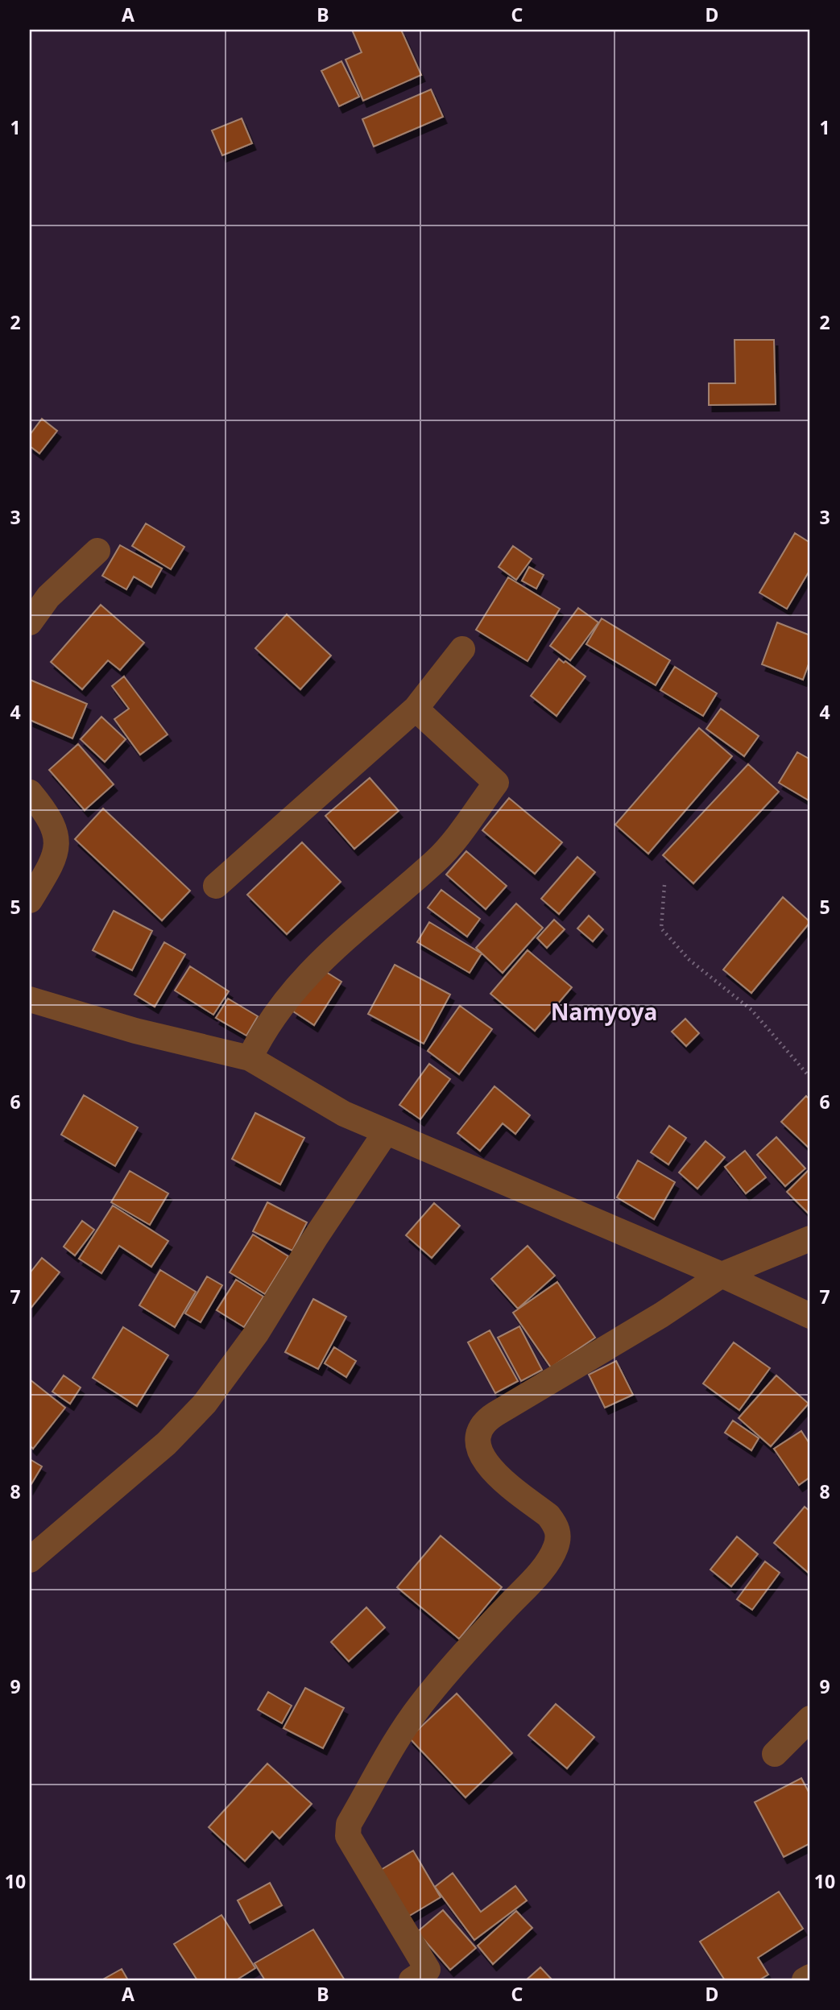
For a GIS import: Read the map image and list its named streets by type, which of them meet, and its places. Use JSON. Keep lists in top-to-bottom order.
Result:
{
  "districts": ["Namyoya"],
  "grid": {
    "columns": [
      "A",
      "B",
      "C",
      "D"
    ],
    "rows": [
      "1",
      "2",
      "3",
      "4",
      "5",
      "6",
      "7",
      "8",
      "9",
      "10"
    ]
  }
}
